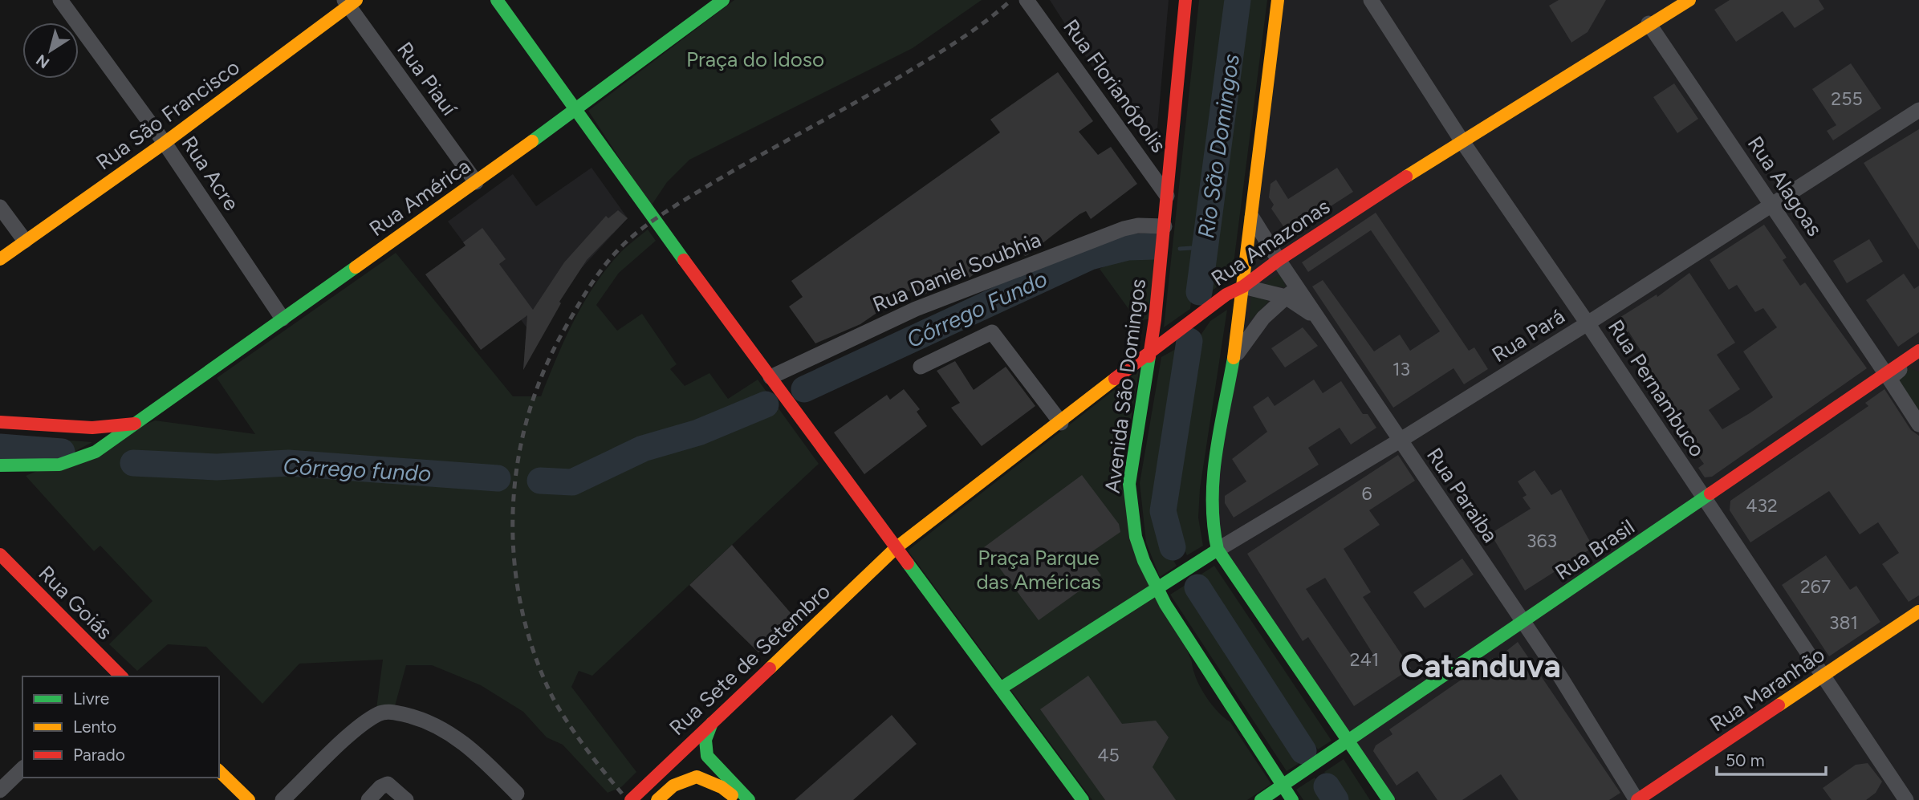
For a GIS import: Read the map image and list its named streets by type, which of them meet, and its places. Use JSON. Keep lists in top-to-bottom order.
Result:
{
  "streets": {
    "main road": [
      "Rua São Francisco",
      "Rua América",
      "Rua Amazonas",
      "Rua Pará",
      "Avenida São Domingos",
      "Rua Brasil",
      "Rua Goiás",
      "Rua Sete de Setembro",
      "Rua Maranhão"
    ],
    "street": [
      "Rua Piauí",
      "Rua Florianópolis",
      "Rua Acre",
      "Rua Alagoas",
      "Rua Daniel Soubhia",
      "Rua Pernambuco",
      "Rua Paraiba"
    ]
  },
  "crossings": [
    ["Rua Piauí", "Rua São Francisco"],
    ["Rua Piauí", "Rua América"],
    ["Rua Florianópolis", "Avenida São Domingos"],
    ["Rua São Francisco", "Rua Acre"],
    ["Rua Acre", "Rua América"],
    ["Rua Alagoas", "Rua Amazonas"],
    ["Rua Alagoas", "Rua Pará"],
    ["Rua Alagoas", "Rua Brasil"],
    ["Rua Amazonas", "Avenida São Domingos"],
    ["Rua Amazonas", "Rua Pernambuco"],
    ["Rua Amazonas", "Rua Paraiba"],
    ["Rua Amazonas", "Rua Sete de Setembro"],
    ["Rua Daniel Soubhia", "Avenida São Domingos"],
    ["Rua Pará", "Avenida São Domingos"],
    ["Rua Pará", "Rua Pernambuco"],
    ["Rua Pará", "Rua Paraiba"],
    ["Avenida São Domingos", "Rua Brasil"],
    ["Rua Pernambuco", "Rua Brasil"],
    ["Rua Pernambuco", "Rua Maranhão"],
    ["Rua Paraiba", "Rua Brasil"],
    ["Rua Paraiba", "Rua Maranhão"]
  ],
  "districts": ["Catanduva"],
  "water": ["Rio São Domingos", "Córrego Fundo", "Córrego fundo"],
  "parks": ["Praça do Idoso", "Praça Parque das Américas"],
  "house_numbers": [
    "255",
    "13",
    "6",
    "432",
    "363",
    "267",
    "381",
    "241",
    "45"
  ],
  "legend": ["Livre", "Lento", "Parado"],
  "scale_bar": "50 m",
  "north": "bottom left"
}
